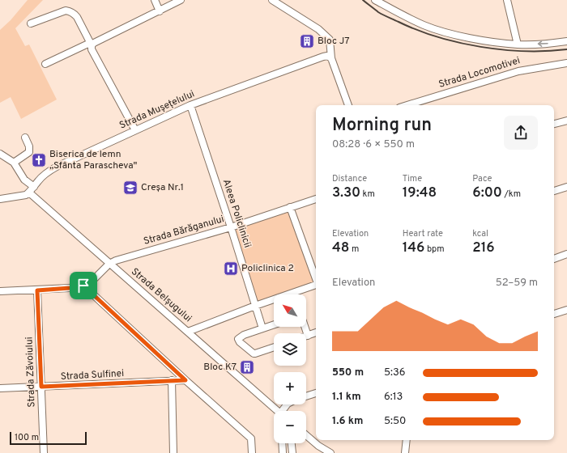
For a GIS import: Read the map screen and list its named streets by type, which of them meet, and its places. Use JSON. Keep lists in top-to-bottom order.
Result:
{
  "streets": {
    "street": [
      "Strada Locomotivei",
      "Strada Mușețelului",
      "Aleea Policlinicii",
      "Strada Bărăganului",
      "Strada Belșugului",
      "Strada Zăvoiului",
      "Strada Sulfinei"
    ]
  },
  "crossings": [
    ["Strada Mușețelului", "Aleea Policlinicii"],
    ["Strada Mușețelului", "Strada Belșugului"],
    ["Aleea Policlinicii", "Strada Bărăganului"],
    ["Strada Bărăganului", "Strada Belșugului"],
    ["Strada Zăvoiului", "Strada Sulfinei"]
  ],
  "places": {
    "building": ["Bloc J7", "Bloc K7"],
    "church": ["Biserica de lemn „Sfânta Parascheva\""],
    "school or university": ["Creșa Nr.1"],
    "hospital": ["Policlinica 2"]
  },
  "scale_bar": "100 m",
  "north": "top left",
  "page": {
    "heading": ["Morning run", "08:28 · 6 × 550 m"],
    "stats": [
      ["Distance", "3.30 km"],
      ["Time", "19:48"],
      ["Pace", "6:00 /km"],
      ["Elevation", "48 m"],
      ["Heart rate", "146 bpm"],
      ["kcal", "216"]
    ],
    "chart": ["Elevation", "52–59 m"],
    "map_buttons": ["+", "−"],
    "list": [
      {
        "name": "550 m",
        "note": "5:36"
      },
      {
        "name": "1.1 km",
        "note": "6:13"
      },
      {
        "name": "1.6 km",
        "note": "5:50"
      }
    ],
    "scale": "100 m"
  }
}
